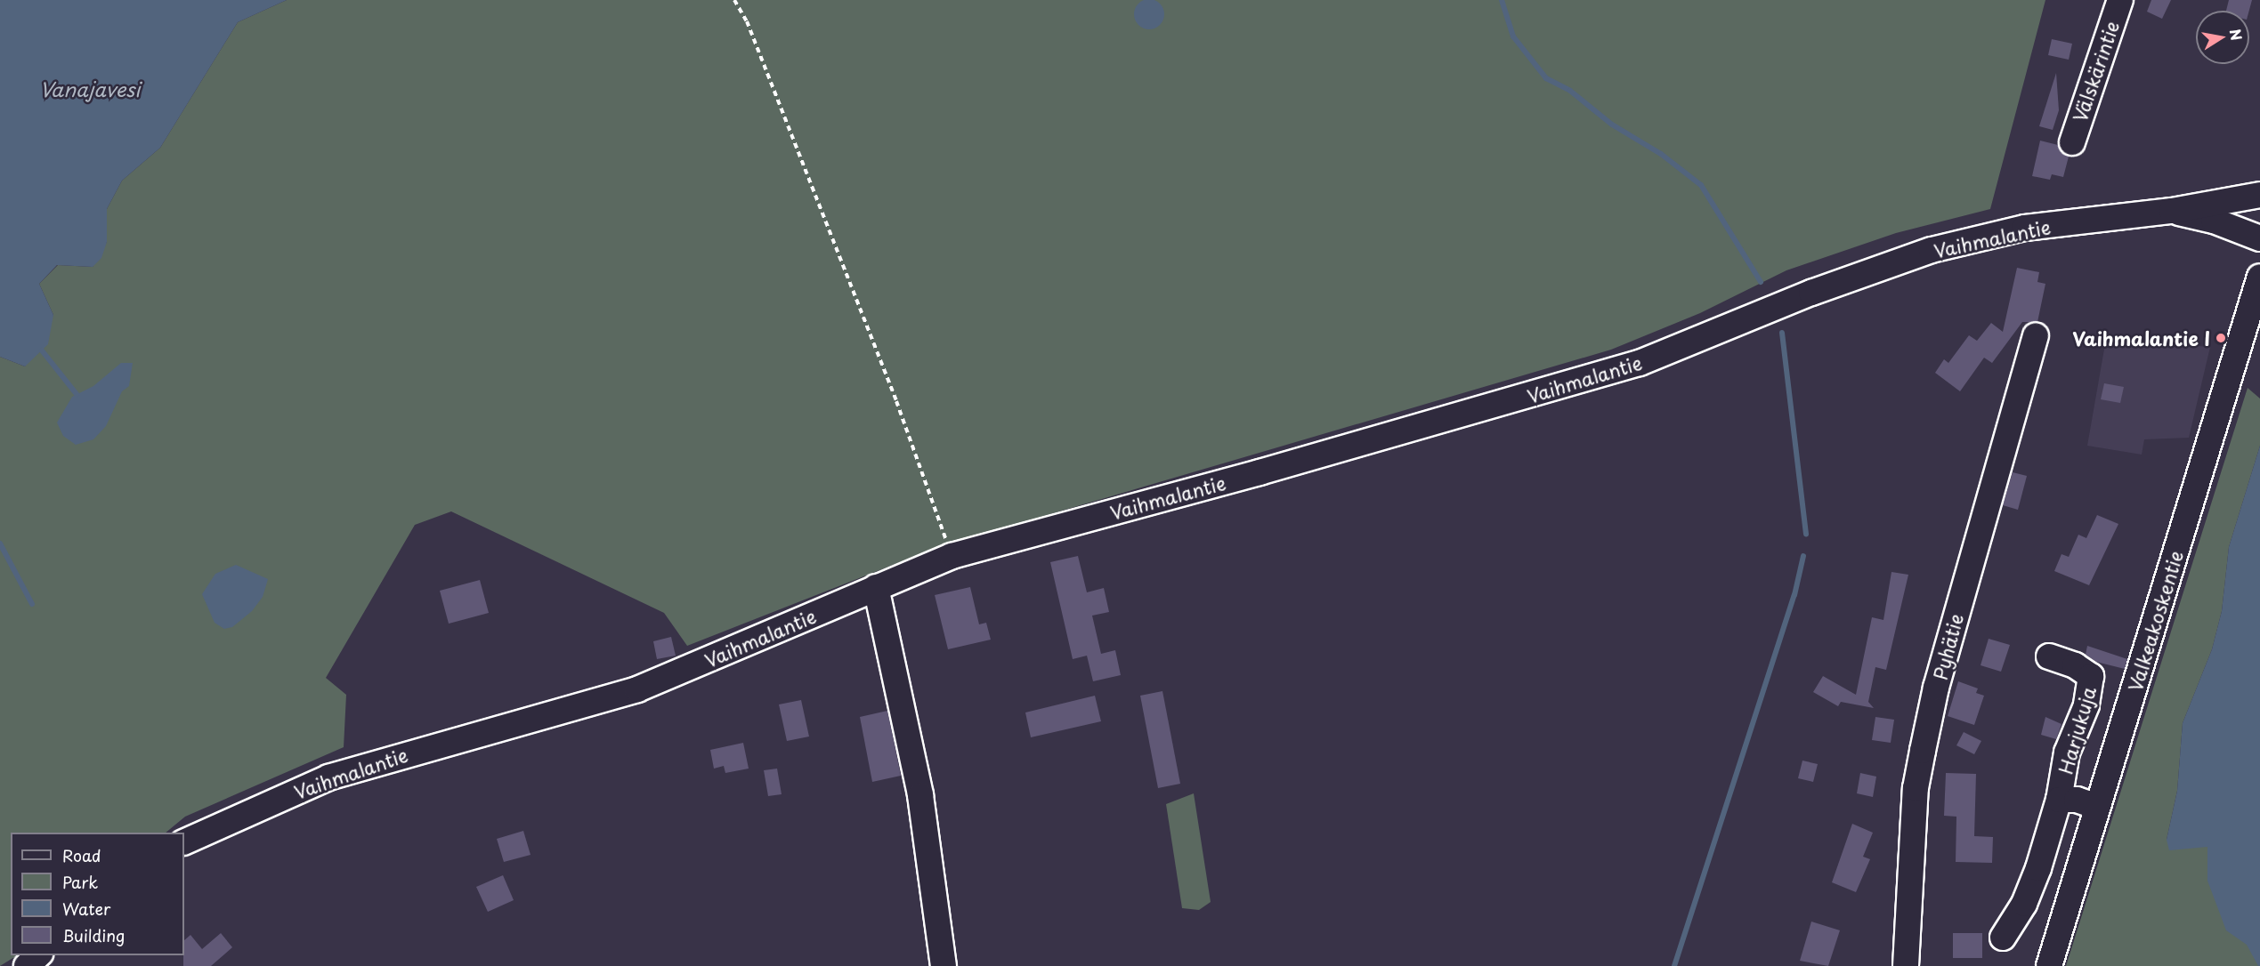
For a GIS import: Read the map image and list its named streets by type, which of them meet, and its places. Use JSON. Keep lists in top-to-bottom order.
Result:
{
  "streets": {
    "street": [
      "Välskärintie",
      "Vaihmalantie",
      "Valkeakoskentie",
      "Pyhätie",
      "Harjukuja"
    ]
  },
  "crossings": [
    ["Valkeakoskentie", "Harjukuja"]
  ],
  "water": ["Vanajavesi"],
  "places": ["Vaihmalantie I"],
  "legend": [
    "Road",
    "Park",
    "Water",
    "Building"
  ],
  "north": "right"
}
